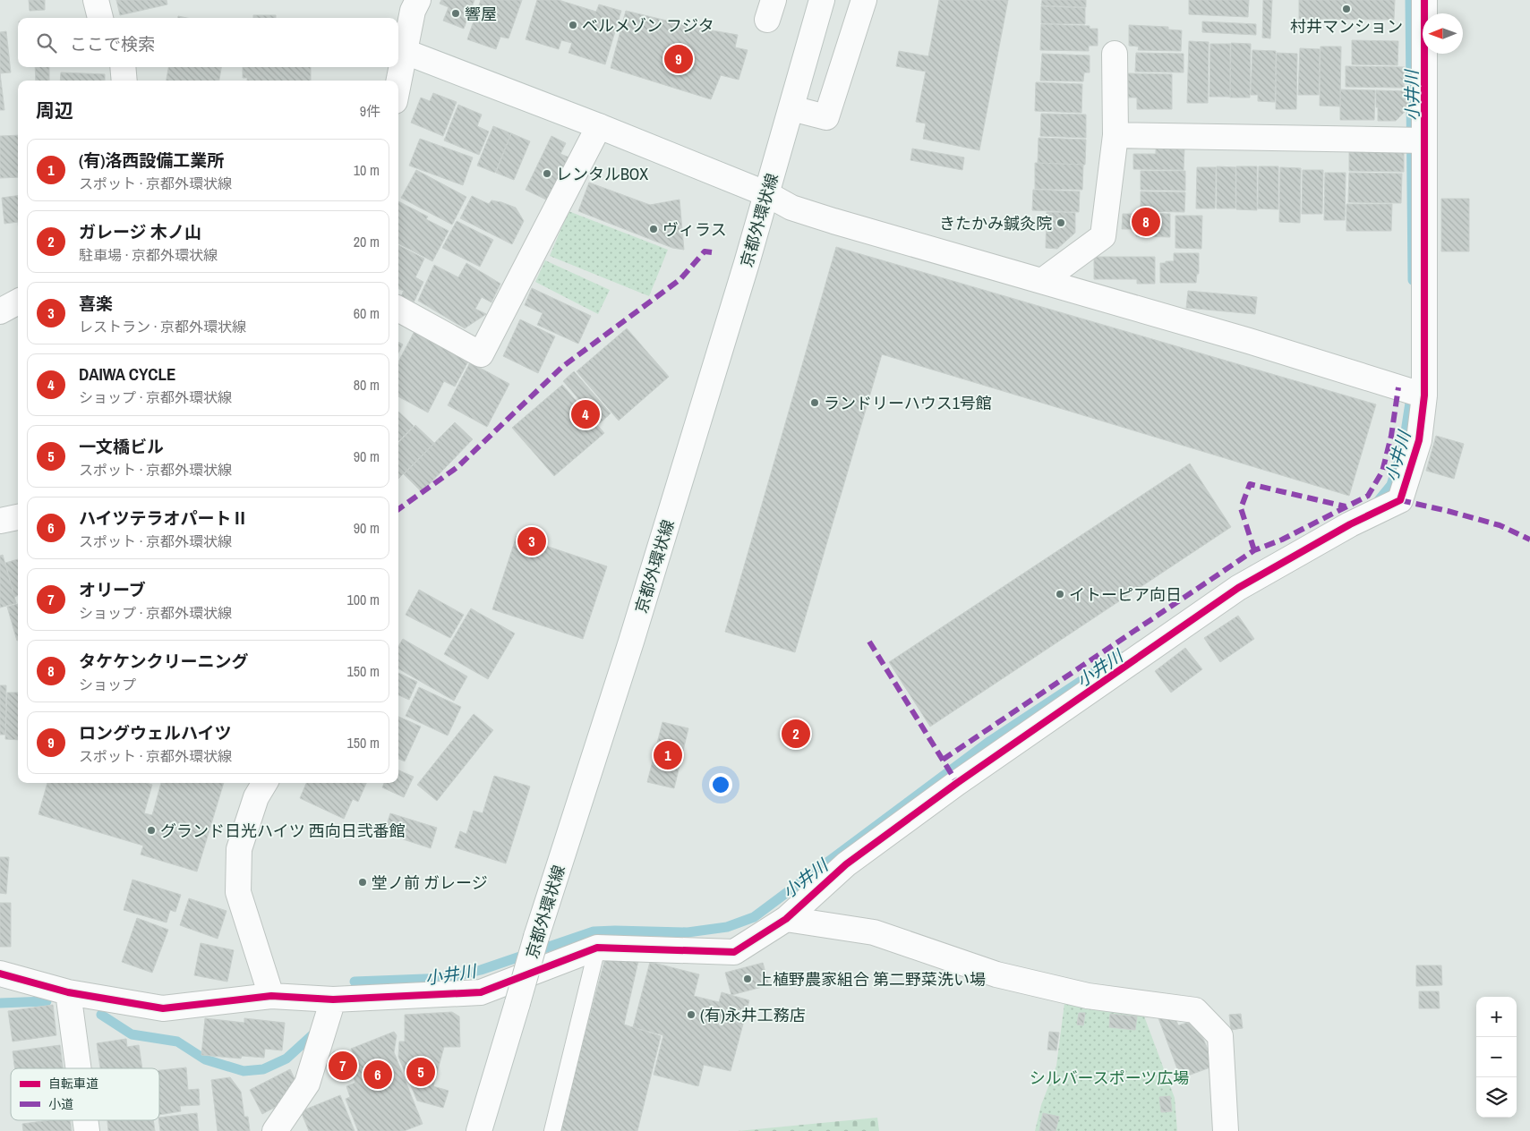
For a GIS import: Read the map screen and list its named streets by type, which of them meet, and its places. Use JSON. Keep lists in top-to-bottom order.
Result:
{
  "streets": {
    "street": ["京都外環状線"]
  },
  "water": ["小井川"],
  "parks": ["シルバースポーツ広場"],
  "places": [
    "村井マンション",
    "響屋",
    "ベルメゾン フジタ",
    "レンタルBOX",
    "きたかみ鍼灸院",
    "ヴィラス",
    "ランドリーハウス1号館",
    "イトーピア向日",
    "グランド日光ハイツ 西向日弐番館",
    "堂ノ前 ガレージ",
    "上植野農家組合 第二野菜洗い場",
    "(有)永井工務店"
  ],
  "legend": ["自転車道", "小道"],
  "north": "left",
  "page": {
    "search": "ここで検索",
    "pins": [
      "9",
      "8",
      "4",
      "3",
      "2",
      "1",
      "7",
      "5",
      "6"
    ],
    "heading": ["周辺", "9件"],
    "list": [
      {
        "mark": "1",
        "name": "(有)洛西設備工業所",
        "note": "スポット · 京都外環状線",
        "value": "10 m"
      },
      {
        "mark": "2",
        "name": "ガレージ 木ノ山",
        "note": "駐車場 · 京都外環状線",
        "value": "20 m"
      },
      {
        "mark": "3",
        "name": "喜楽",
        "note": "レストラン · 京都外環状線",
        "value": "60 m"
      },
      {
        "mark": "4",
        "name": "DAIWA CYCLE",
        "note": "ショップ · 京都外環状線",
        "value": "80 m"
      },
      {
        "mark": "5",
        "name": "一文橋ビル",
        "note": "スポット · 京都外環状線",
        "value": "90 m"
      },
      {
        "mark": "6",
        "name": "ハイツテラオパートⅡ",
        "note": "スポット · 京都外環状線",
        "value": "90 m"
      },
      {
        "mark": "7",
        "name": "オリーブ",
        "note": "ショップ · 京都外環状線",
        "value": "100 m"
      },
      {
        "mark": "8",
        "name": "タケケンクリーニング",
        "note": "ショップ",
        "value": "150 m"
      },
      {
        "mark": "9",
        "name": "ロングウェルハイツ",
        "note": "スポット · 京都外環状線",
        "value": "150 m"
      }
    ],
    "map_buttons": ["+", "−"]
  }
}
